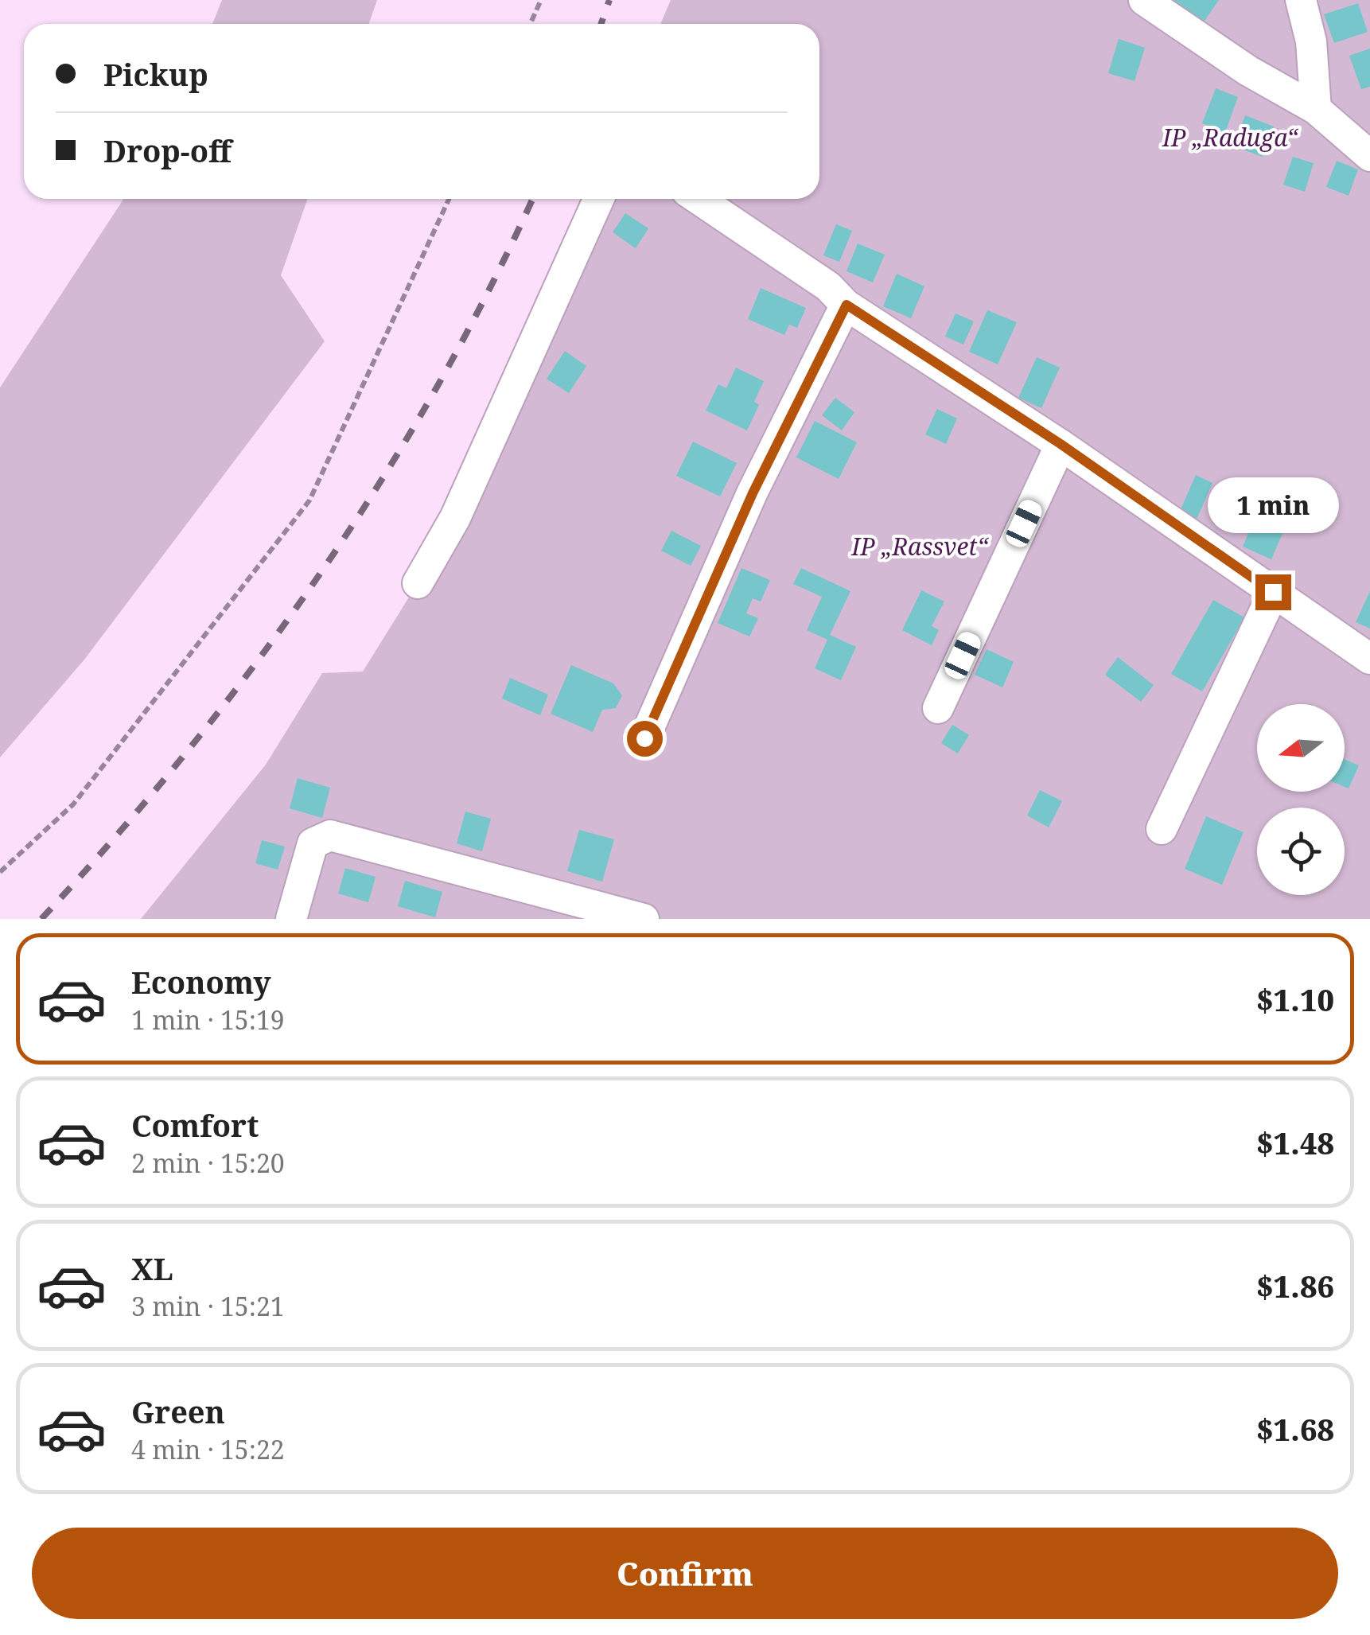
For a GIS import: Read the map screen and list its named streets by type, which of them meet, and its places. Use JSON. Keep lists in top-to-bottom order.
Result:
{
  "parks": ["IP „Raduga“", "IP „Rassvet“"],
  "north": "left",
  "page": {
    "banner": ["Pickup", "Drop-off"],
    "bubble": "1 min",
    "list": [
      {
        "name": "Economy",
        "note": "1 min · 15:19",
        "value": "$1.10"
      },
      {
        "name": "Comfort",
        "note": "2 min · 15:20",
        "value": "$1.48"
      },
      {
        "name": "XL",
        "note": "3 min · 15:21",
        "value": "$1.86"
      },
      {
        "name": "Green",
        "note": "4 min · 15:22",
        "value": "$1.68"
      }
    ],
    "buttons": "Confirm"
  }
}
